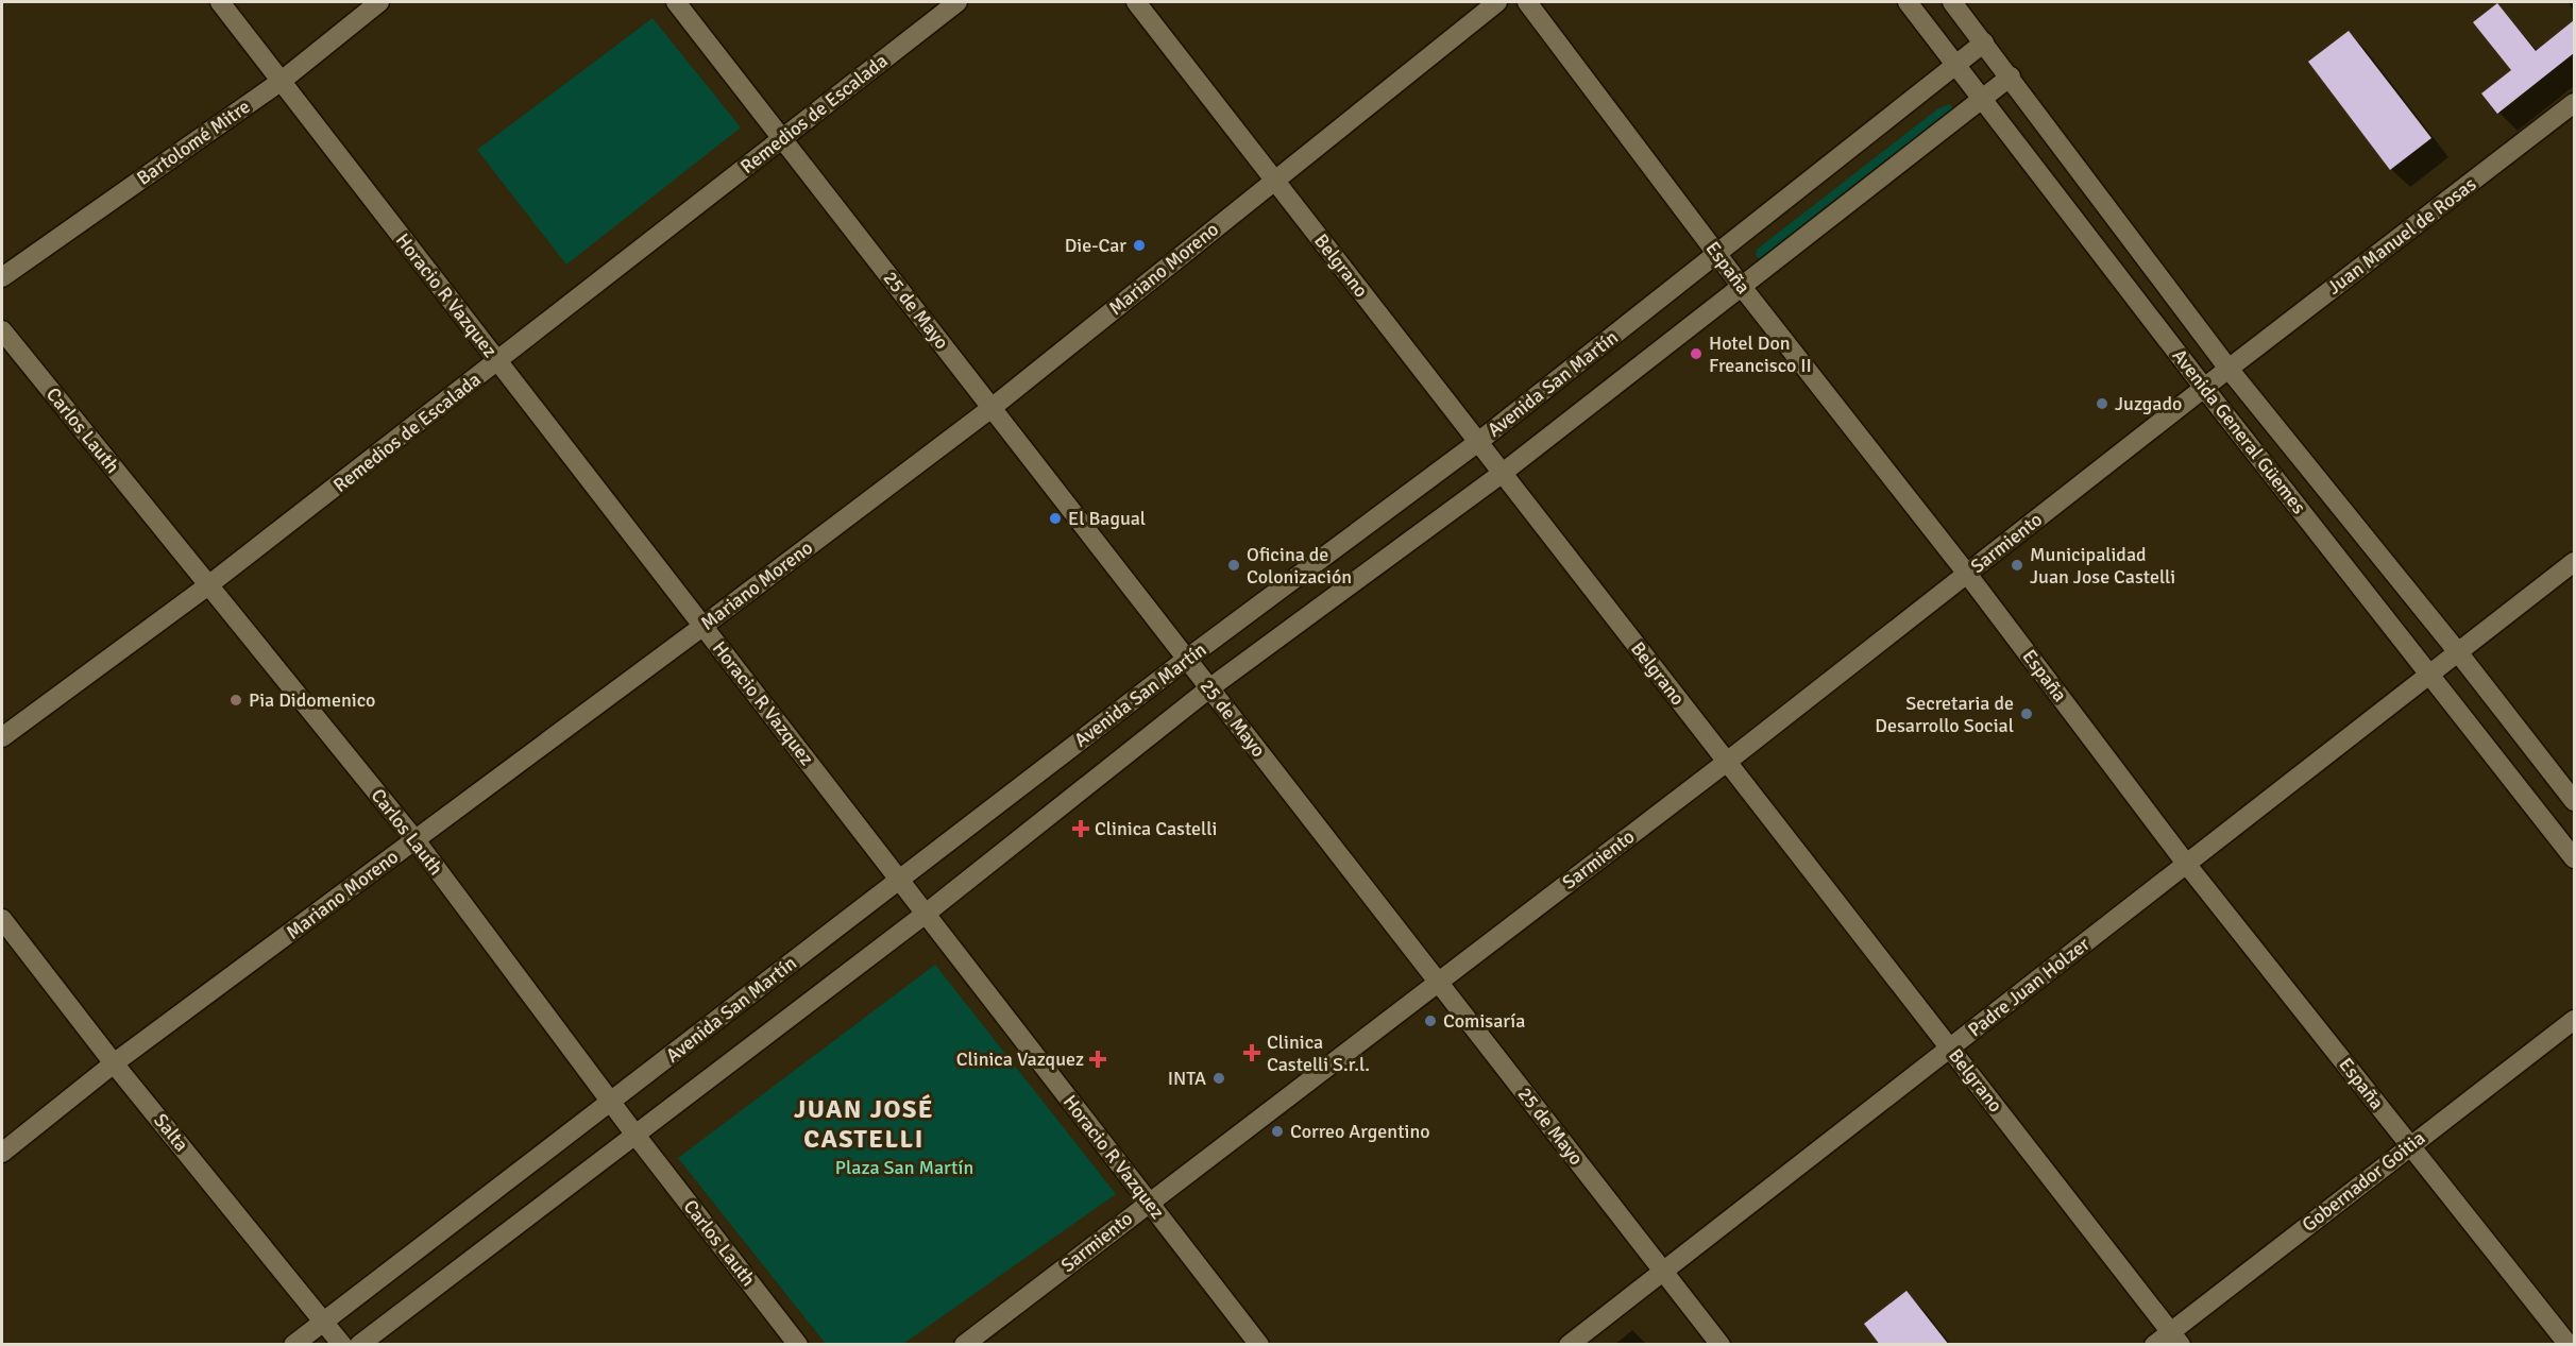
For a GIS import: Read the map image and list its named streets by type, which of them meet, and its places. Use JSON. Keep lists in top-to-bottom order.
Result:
{
  "streets": {
    "street": [
      "Remedios de Escalada",
      "Bartolomé Mitre",
      "Juan Manuel de Rosas",
      "Belgrano",
      "España",
      "Mariano Moreno",
      "Horacio R Vazquez",
      "25 de Mayo",
      "Avenida San Martín",
      "Carlos Lauth",
      "Avenida General Güemes",
      "Sarmiento",
      "Padre Juan Holzer",
      "Salta",
      "Gobernador Goitia"
    ]
  },
  "crossings": [
    ["Remedios de Escalada", "Horacio R Vazquez"],
    ["Remedios de Escalada", "25 de Mayo"],
    ["Remedios de Escalada", "Carlos Lauth"],
    ["Bartolomé Mitre", "Horacio R Vazquez"],
    ["Juan Manuel de Rosas", "Avenida General Güemes"],
    ["Juan Manuel de Rosas", "Sarmiento"],
    ["Belgrano", "Mariano Moreno"],
    ["Belgrano", "Avenida San Martín"],
    ["Belgrano", "Sarmiento"],
    ["Belgrano", "Padre Juan Holzer"],
    ["Belgrano", "Gobernador Goitia"],
    ["España", "Avenida San Martín"],
    ["España", "Sarmiento"],
    ["España", "Padre Juan Holzer"],
    ["España", "Gobernador Goitia"],
    ["Mariano Moreno", "Horacio R Vazquez"],
    ["Mariano Moreno", "25 de Mayo"],
    ["Mariano Moreno", "Carlos Lauth"],
    ["Mariano Moreno", "Salta"],
    ["Horacio R Vazquez", "Avenida San Martín"],
    ["Horacio R Vazquez", "Sarmiento"],
    ["25 de Mayo", "Avenida San Martín"],
    ["25 de Mayo", "Sarmiento"],
    ["25 de Mayo", "Padre Juan Holzer"],
    ["Avenida San Martín", "Carlos Lauth"],
    ["Avenida San Martín", "Avenida General Güemes"],
    ["Avenida San Martín", "Salta"],
    ["Avenida General Güemes", "Sarmiento"],
    ["Avenida General Güemes", "Padre Juan Holzer"]
  ],
  "districts": ["JUAN JOSÉ CASTELLI"],
  "parks": ["Plaza San Martín"],
  "places": {
    "other": [
      "Die-Car",
      "Hotel Don Freancisco II",
      "Juzgado",
      "El Bagual",
      "Oficina de Colonización",
      "Municipalidad Juan Jose Castelli",
      "Pia Didomenico",
      "Secretaria de Desarrollo Social",
      "Comisaría",
      "INTA",
      "Correo Argentino"
    ],
    "health": ["Clinica Castelli", "Clinica Castelli S.r.l.", "Clinica Vazquez"]
  }
}
